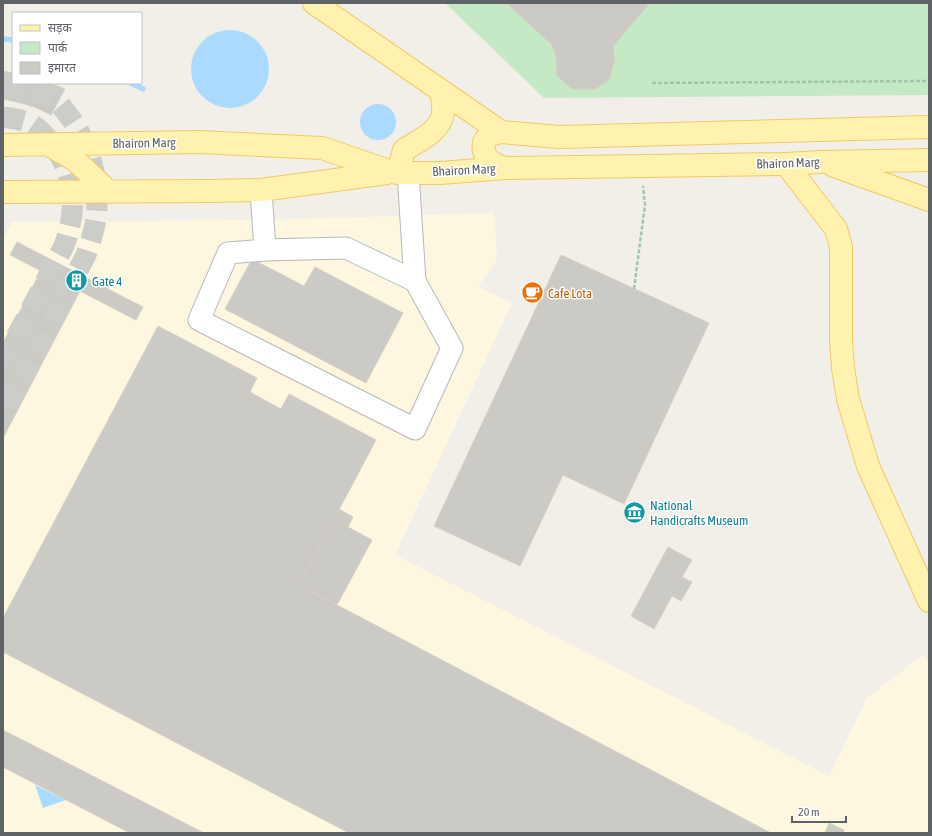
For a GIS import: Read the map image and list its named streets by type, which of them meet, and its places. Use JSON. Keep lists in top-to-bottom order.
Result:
{
  "streets": {
    "main road": ["Bhairon Marg"]
  },
  "places": {
    "building": ["Gate 4"],
    "cafe": ["Cafe Lota"],
    "museum": ["National Handicrafts Museum"]
  },
  "legend": ["सड़क", "पार्क", "इमारत"],
  "scale_bar": "20 m"
}
